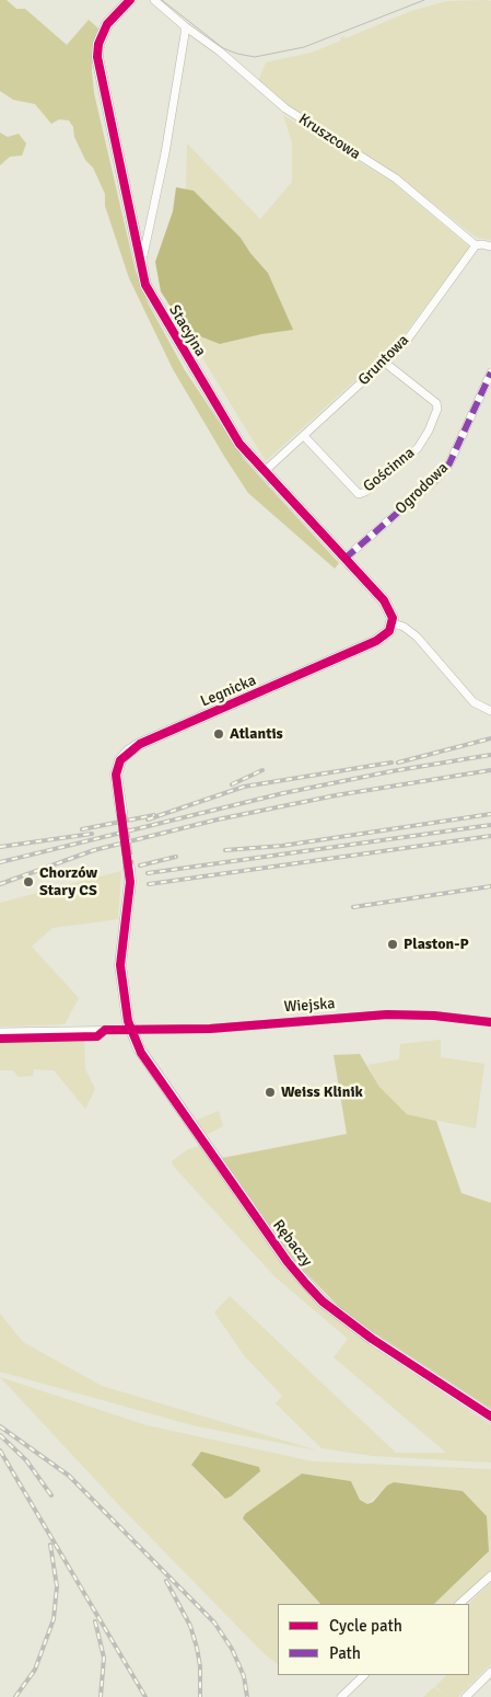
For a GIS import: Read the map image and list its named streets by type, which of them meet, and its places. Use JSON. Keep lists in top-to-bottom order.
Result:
{
  "streets": {
    "street": [
      "Kruszcowa",
      "Stacyjna",
      "Gruntowa",
      "Gościnna",
      "Ogrodowa",
      "Legnicka",
      "Wiejska",
      "Rębaczy"
    ]
  },
  "crossings": [
    ["Kruszcowa", "Gruntowa"],
    ["Stacyjna", "Gruntowa"],
    ["Stacyjna", "Ogrodowa"],
    ["Stacyjna", "Legnicka"],
    ["Gruntowa", "Gościnna"],
    ["Wiejska", "Rębaczy"]
  ],
  "places": [
    "Atlantis",
    "Chorzów Stary CS",
    "Plaston-P",
    "Weiss Klinik"
  ],
  "legend": ["Cycle path", "Path"]
}
